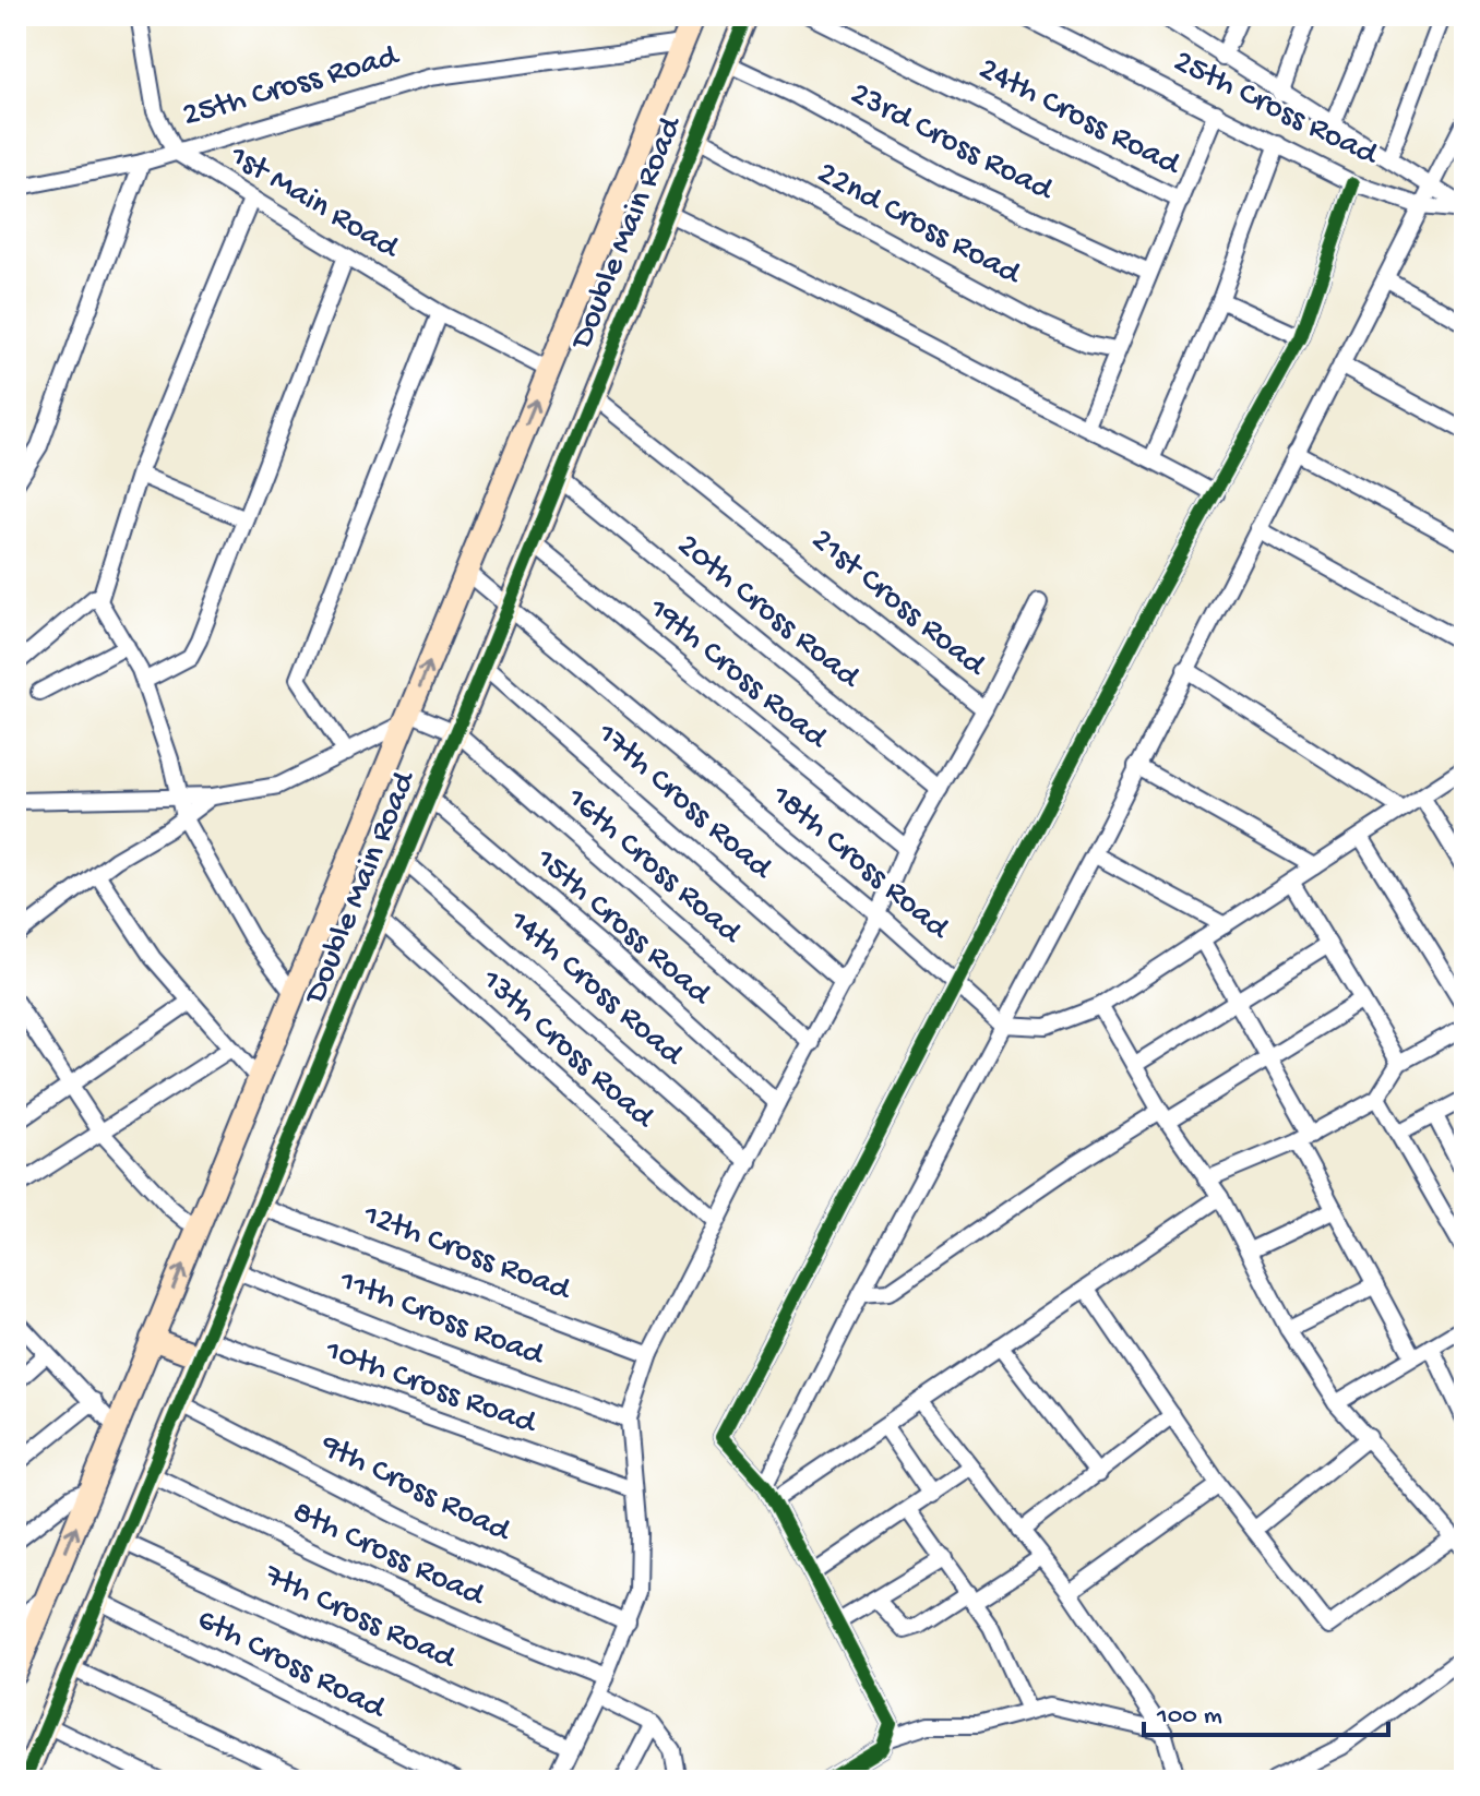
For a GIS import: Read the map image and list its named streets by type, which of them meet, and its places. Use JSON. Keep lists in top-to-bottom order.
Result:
{
  "streets": {
    "street": [
      "25th Cross Road",
      "24th Cross Road",
      "23rd Cross Road",
      "1st Main Road",
      "22nd Cross Road",
      "Double Main Road",
      "21st Cross Road",
      "20th Cross Road",
      "19th Cross Road",
      "17th Cross Road",
      "18th Cross Road",
      "16th Cross Road",
      "15th Cross Road",
      "14th Cross Road",
      "13th Cross Road",
      "12th Cross Road",
      "11th Cross Road",
      "10th Cross Road",
      "9th Cross Road",
      "8th Cross Road",
      "7th Cross Road",
      "6th Cross Road"
    ]
  },
  "crossings": [
    ["25th Cross Road", "1st Main Road"],
    ["25th Cross Road", "Double Main Road"],
    ["23rd Cross Road", "Double Main Road"],
    ["1st Main Road", "Double Main Road"],
    ["22nd Cross Road", "Double Main Road"],
    ["Double Main Road", "21st Cross Road"],
    ["Double Main Road", "20th Cross Road"],
    ["Double Main Road", "19th Cross Road"],
    ["Double Main Road", "17th Cross Road"],
    ["Double Main Road", "18th Cross Road"],
    ["Double Main Road", "16th Cross Road"],
    ["Double Main Road", "15th Cross Road"],
    ["Double Main Road", "14th Cross Road"],
    ["Double Main Road", "13th Cross Road"],
    ["Double Main Road", "12th Cross Road"],
    ["Double Main Road", "11th Cross Road"],
    ["Double Main Road", "10th Cross Road"],
    ["Double Main Road", "9th Cross Road"],
    ["Double Main Road", "8th Cross Road"],
    ["Double Main Road", "7th Cross Road"],
    ["Double Main Road", "6th Cross Road"],
    ["21st Cross Road", "20th Cross Road"],
    ["21st Cross Road", "19th Cross Road"],
    ["21st Cross Road", "17th Cross Road"],
    ["21st Cross Road", "18th Cross Road"],
    ["21st Cross Road", "16th Cross Road"],
    ["21st Cross Road", "15th Cross Road"],
    ["21st Cross Road", "14th Cross Road"],
    ["21st Cross Road", "13th Cross Road"],
    ["21st Cross Road", "12th Cross Road"],
    ["21st Cross Road", "11th Cross Road"]
  ],
  "scale_bar": "100 m"
}
